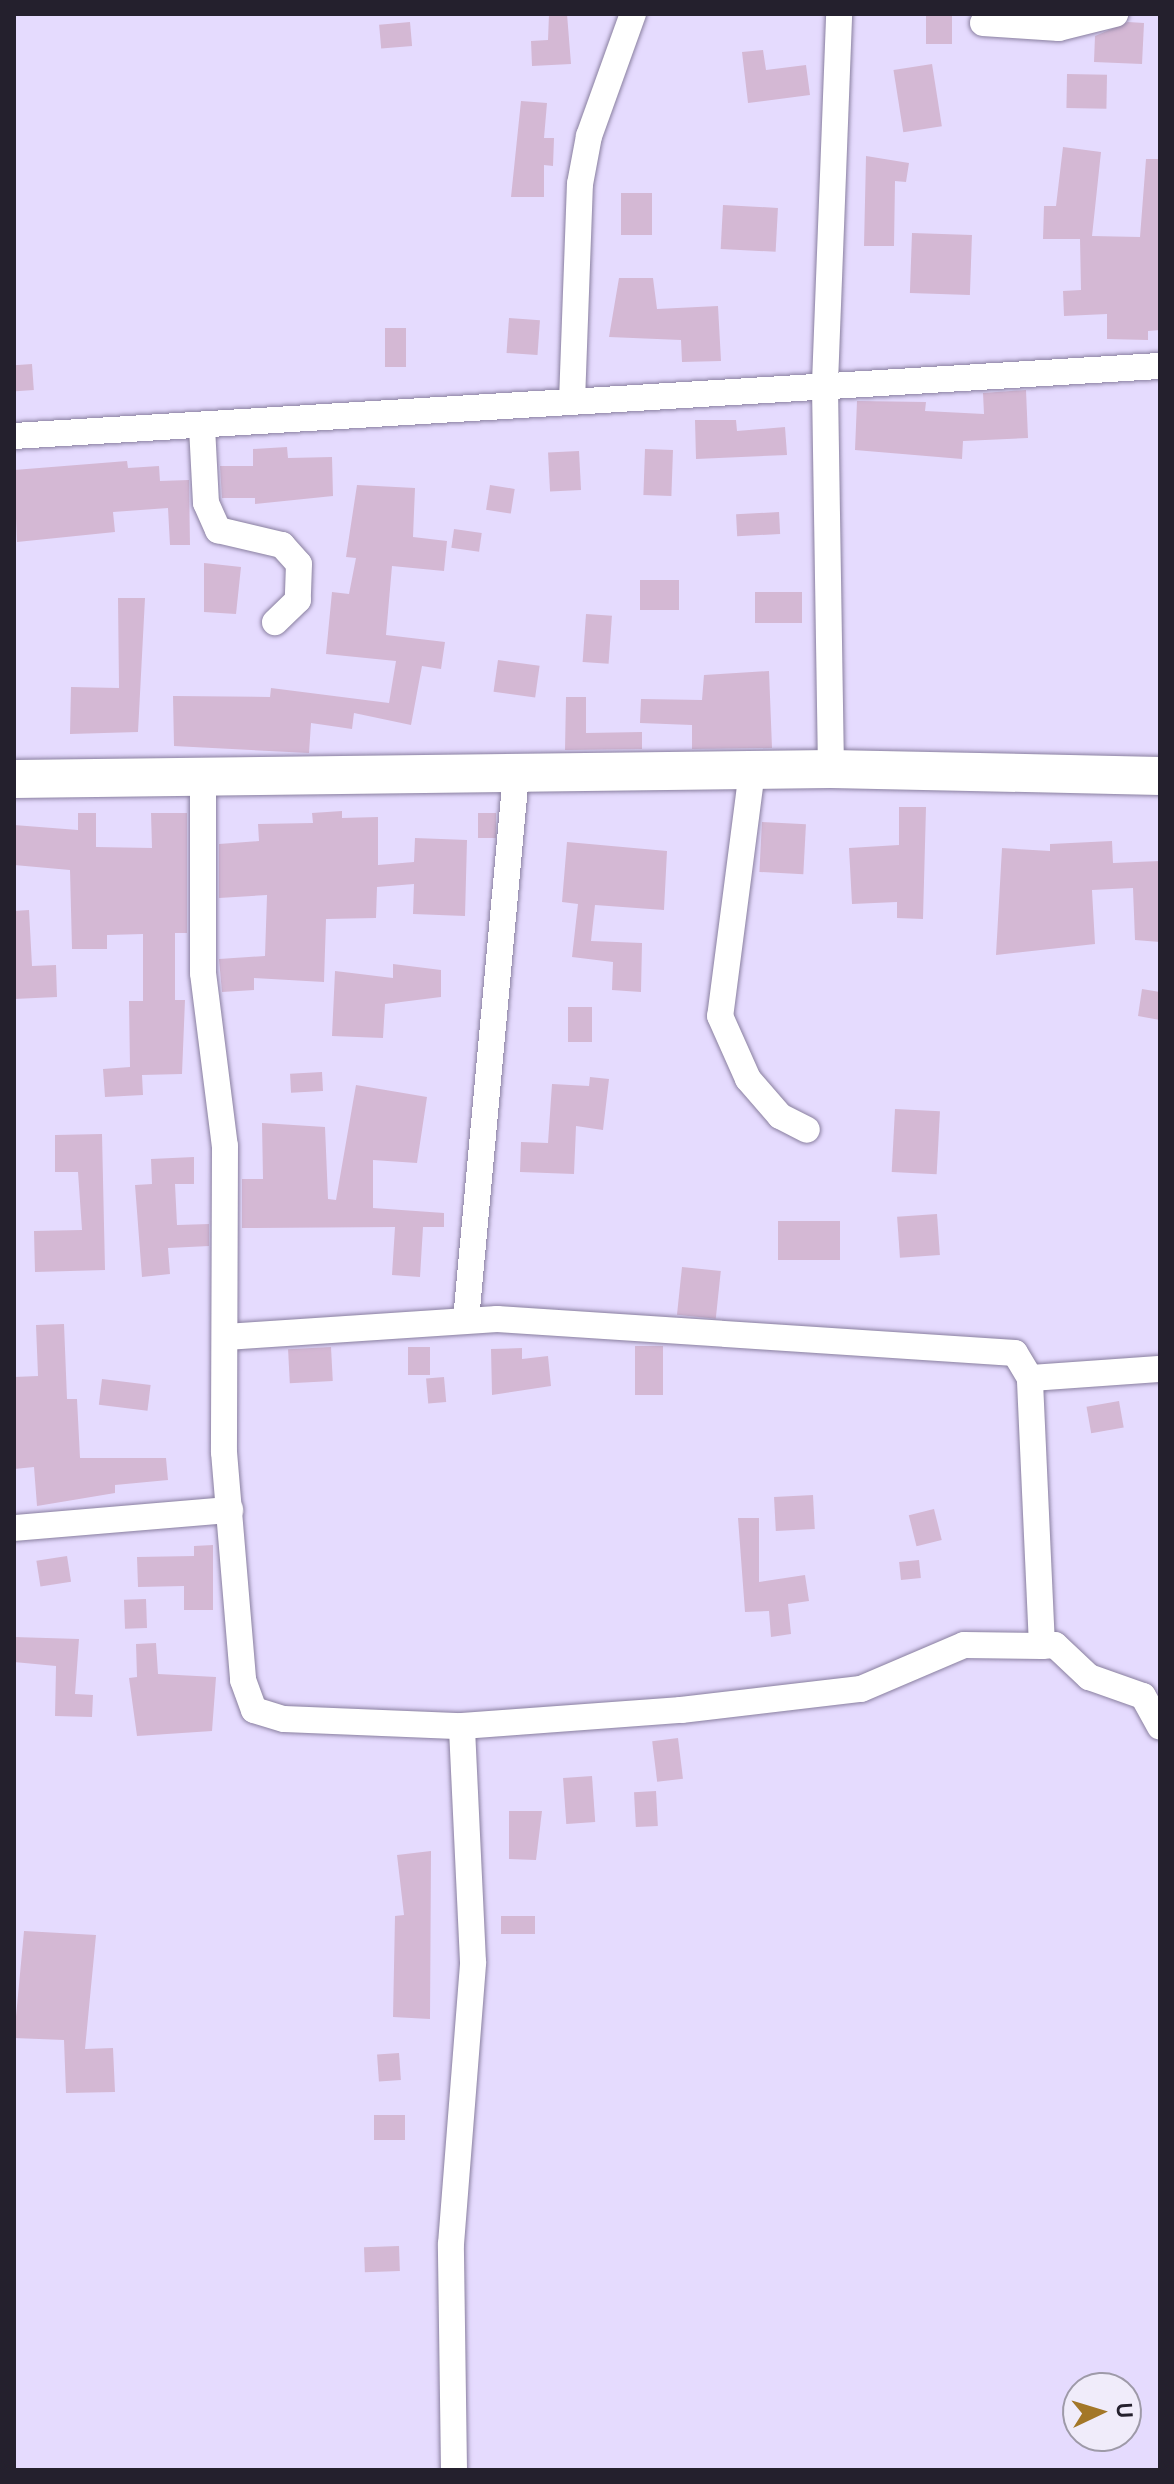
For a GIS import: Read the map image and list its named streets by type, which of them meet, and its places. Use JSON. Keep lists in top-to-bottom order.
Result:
{
  "north": "right"
}
